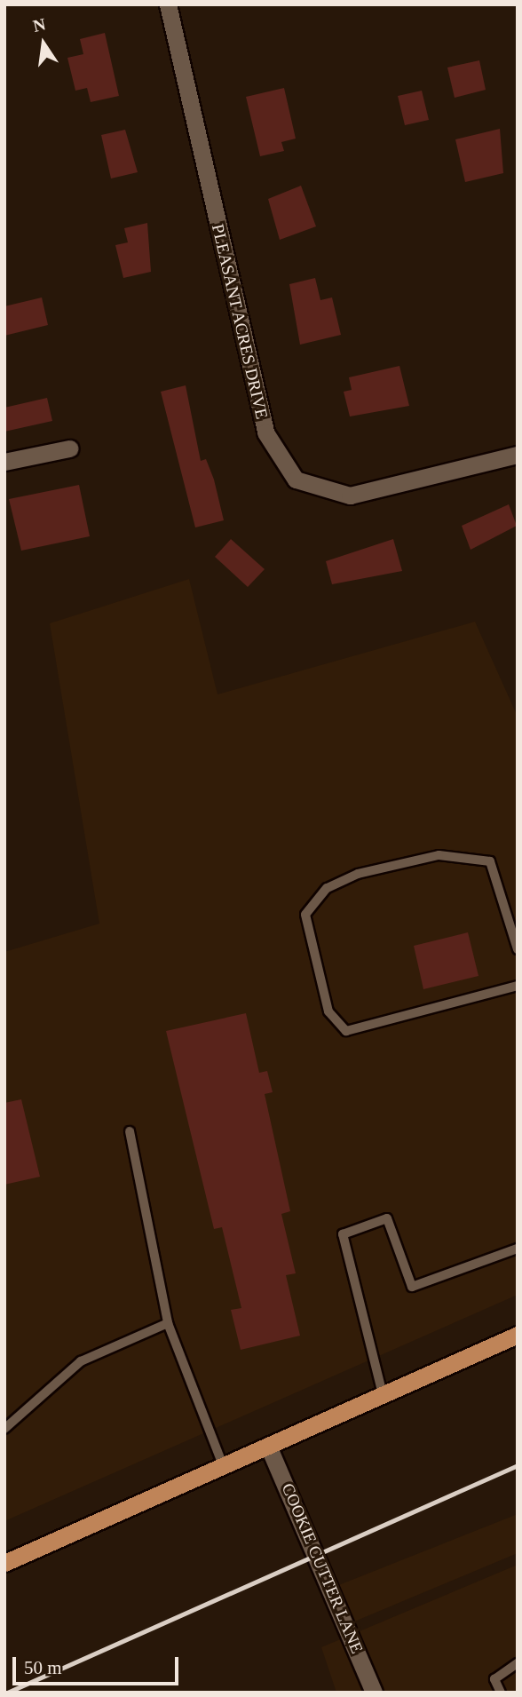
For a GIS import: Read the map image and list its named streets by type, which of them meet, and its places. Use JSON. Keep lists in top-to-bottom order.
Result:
{
  "streets": {
    "street": ["PLEASANT ACRES DRIVE", "COOKIE CUTTER LANE"]
  },
  "scale_bar": "50 m",
  "north": "top"
}
